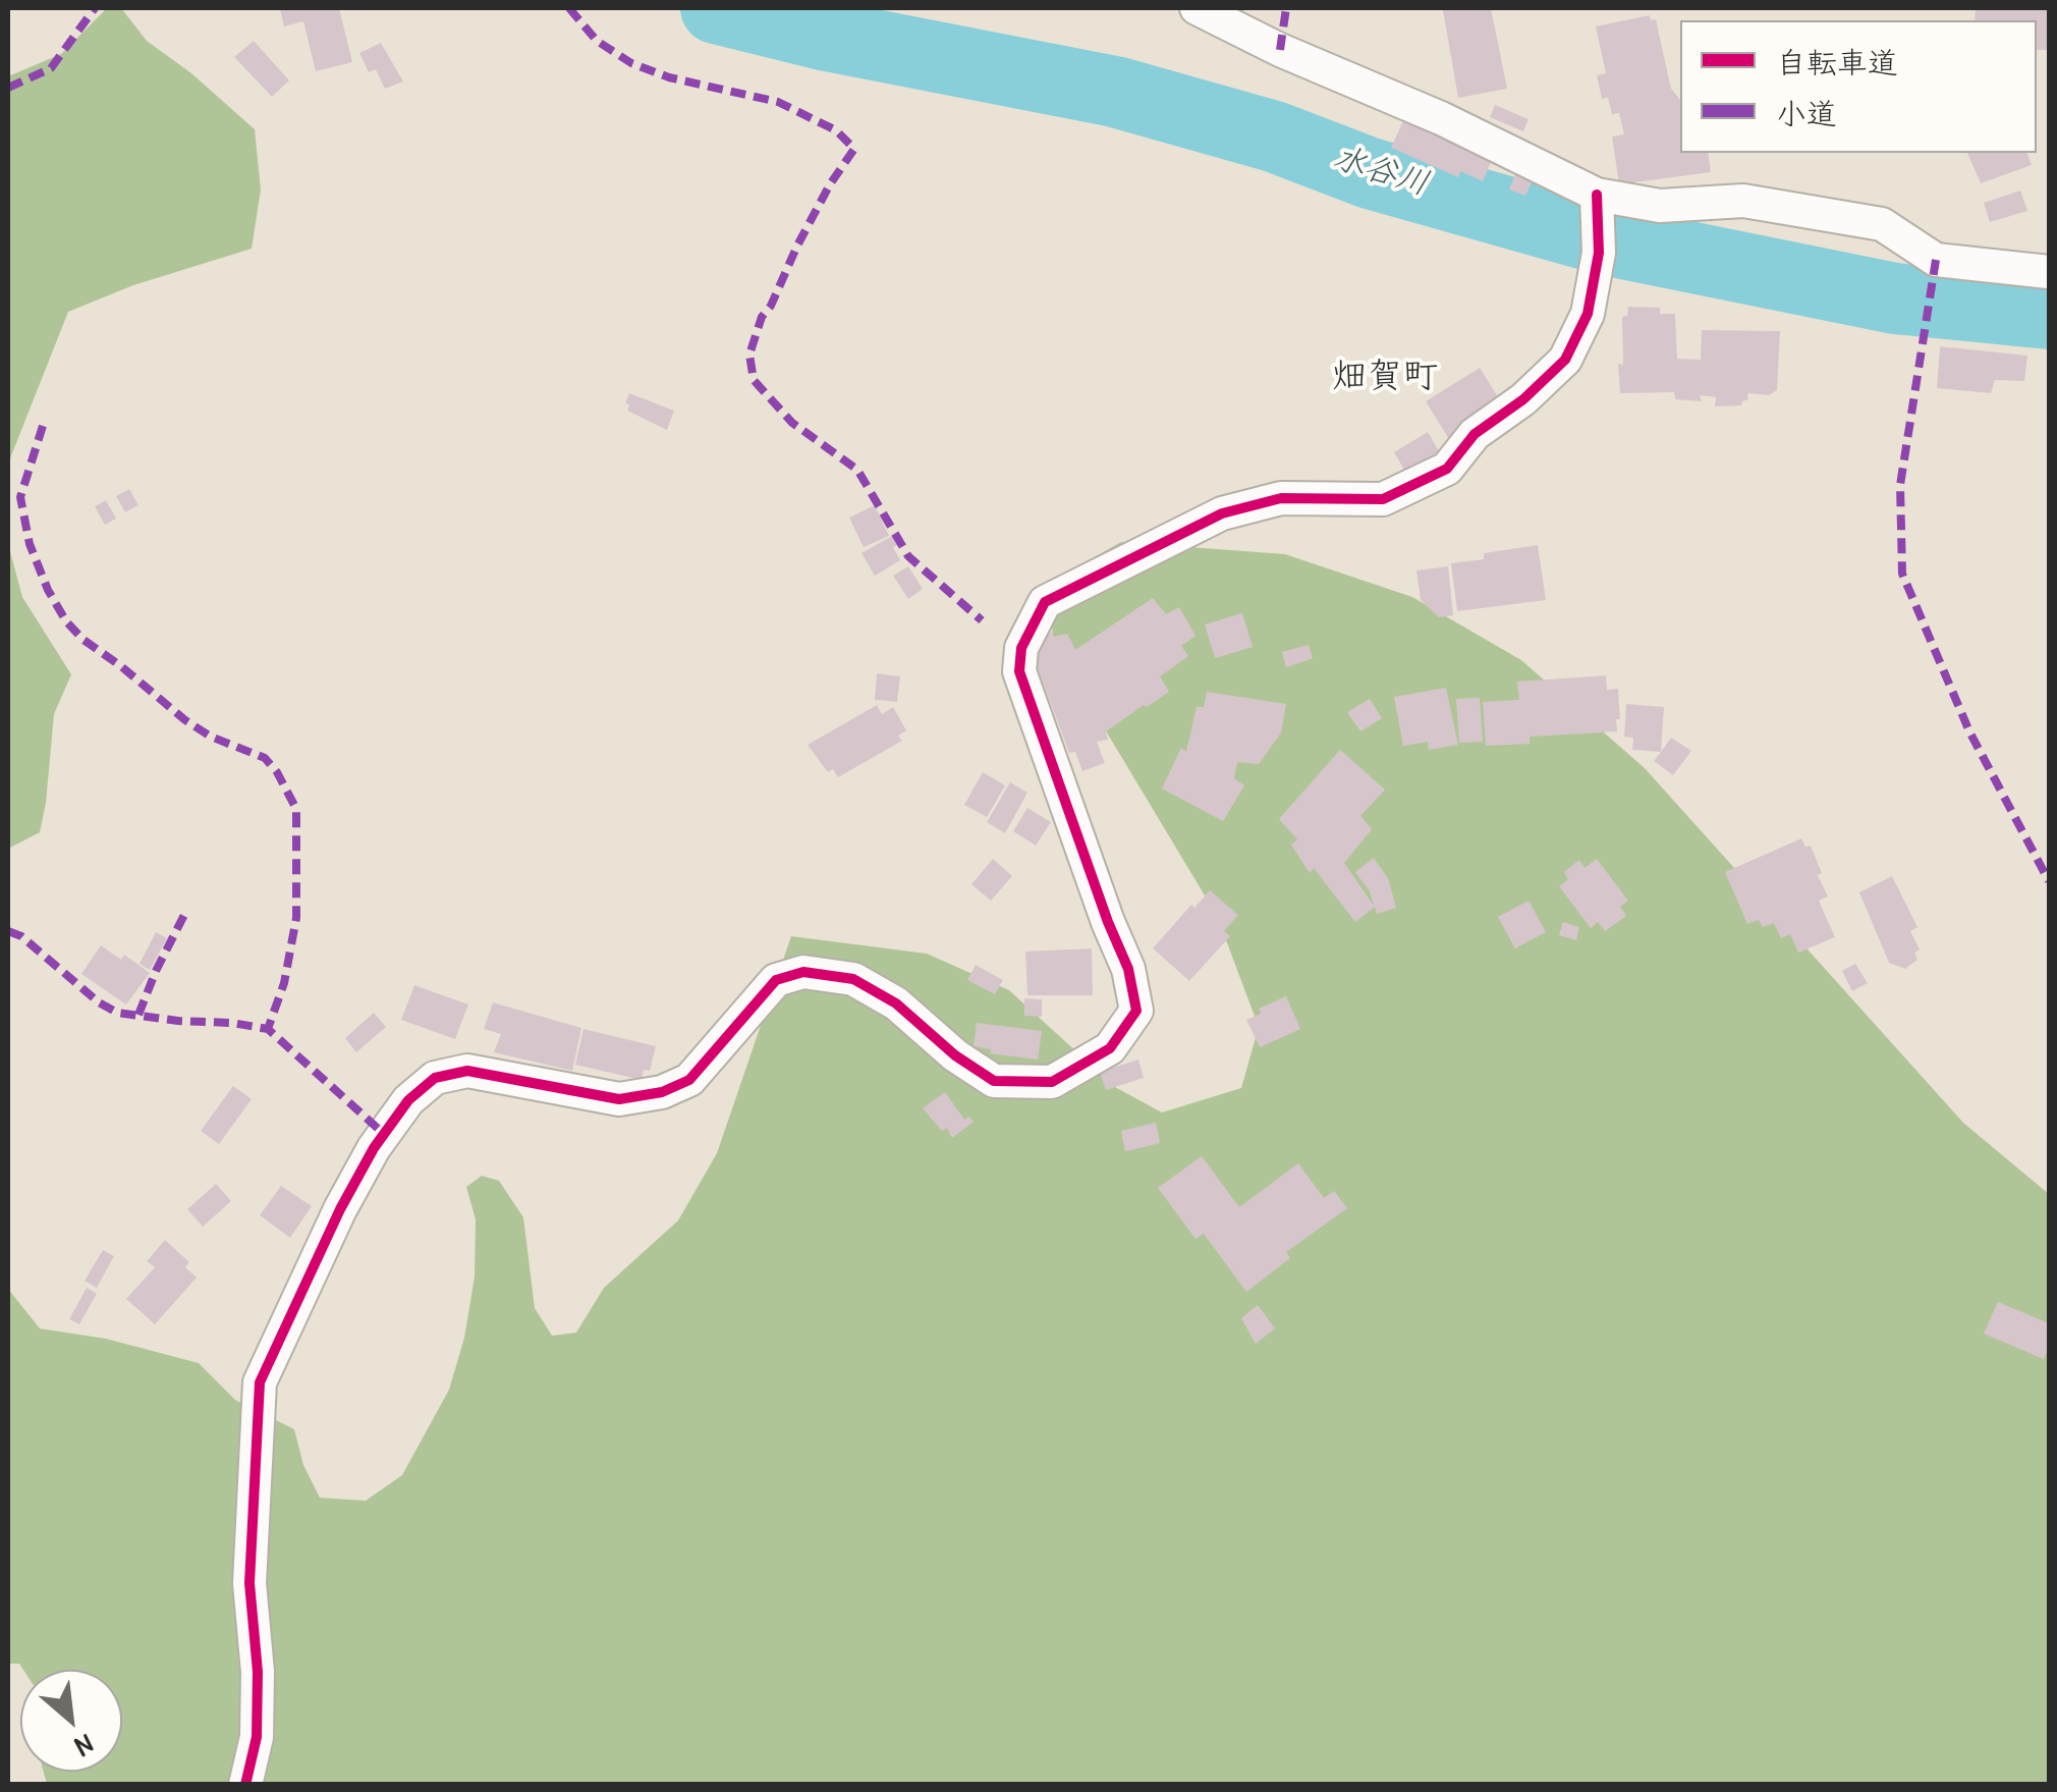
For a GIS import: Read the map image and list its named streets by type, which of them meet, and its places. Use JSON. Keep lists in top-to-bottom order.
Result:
{
  "districts": ["畑賀町"],
  "water": ["水谷川"],
  "legend": ["自転車道", "小道"],
  "north": "bottom right"
}
